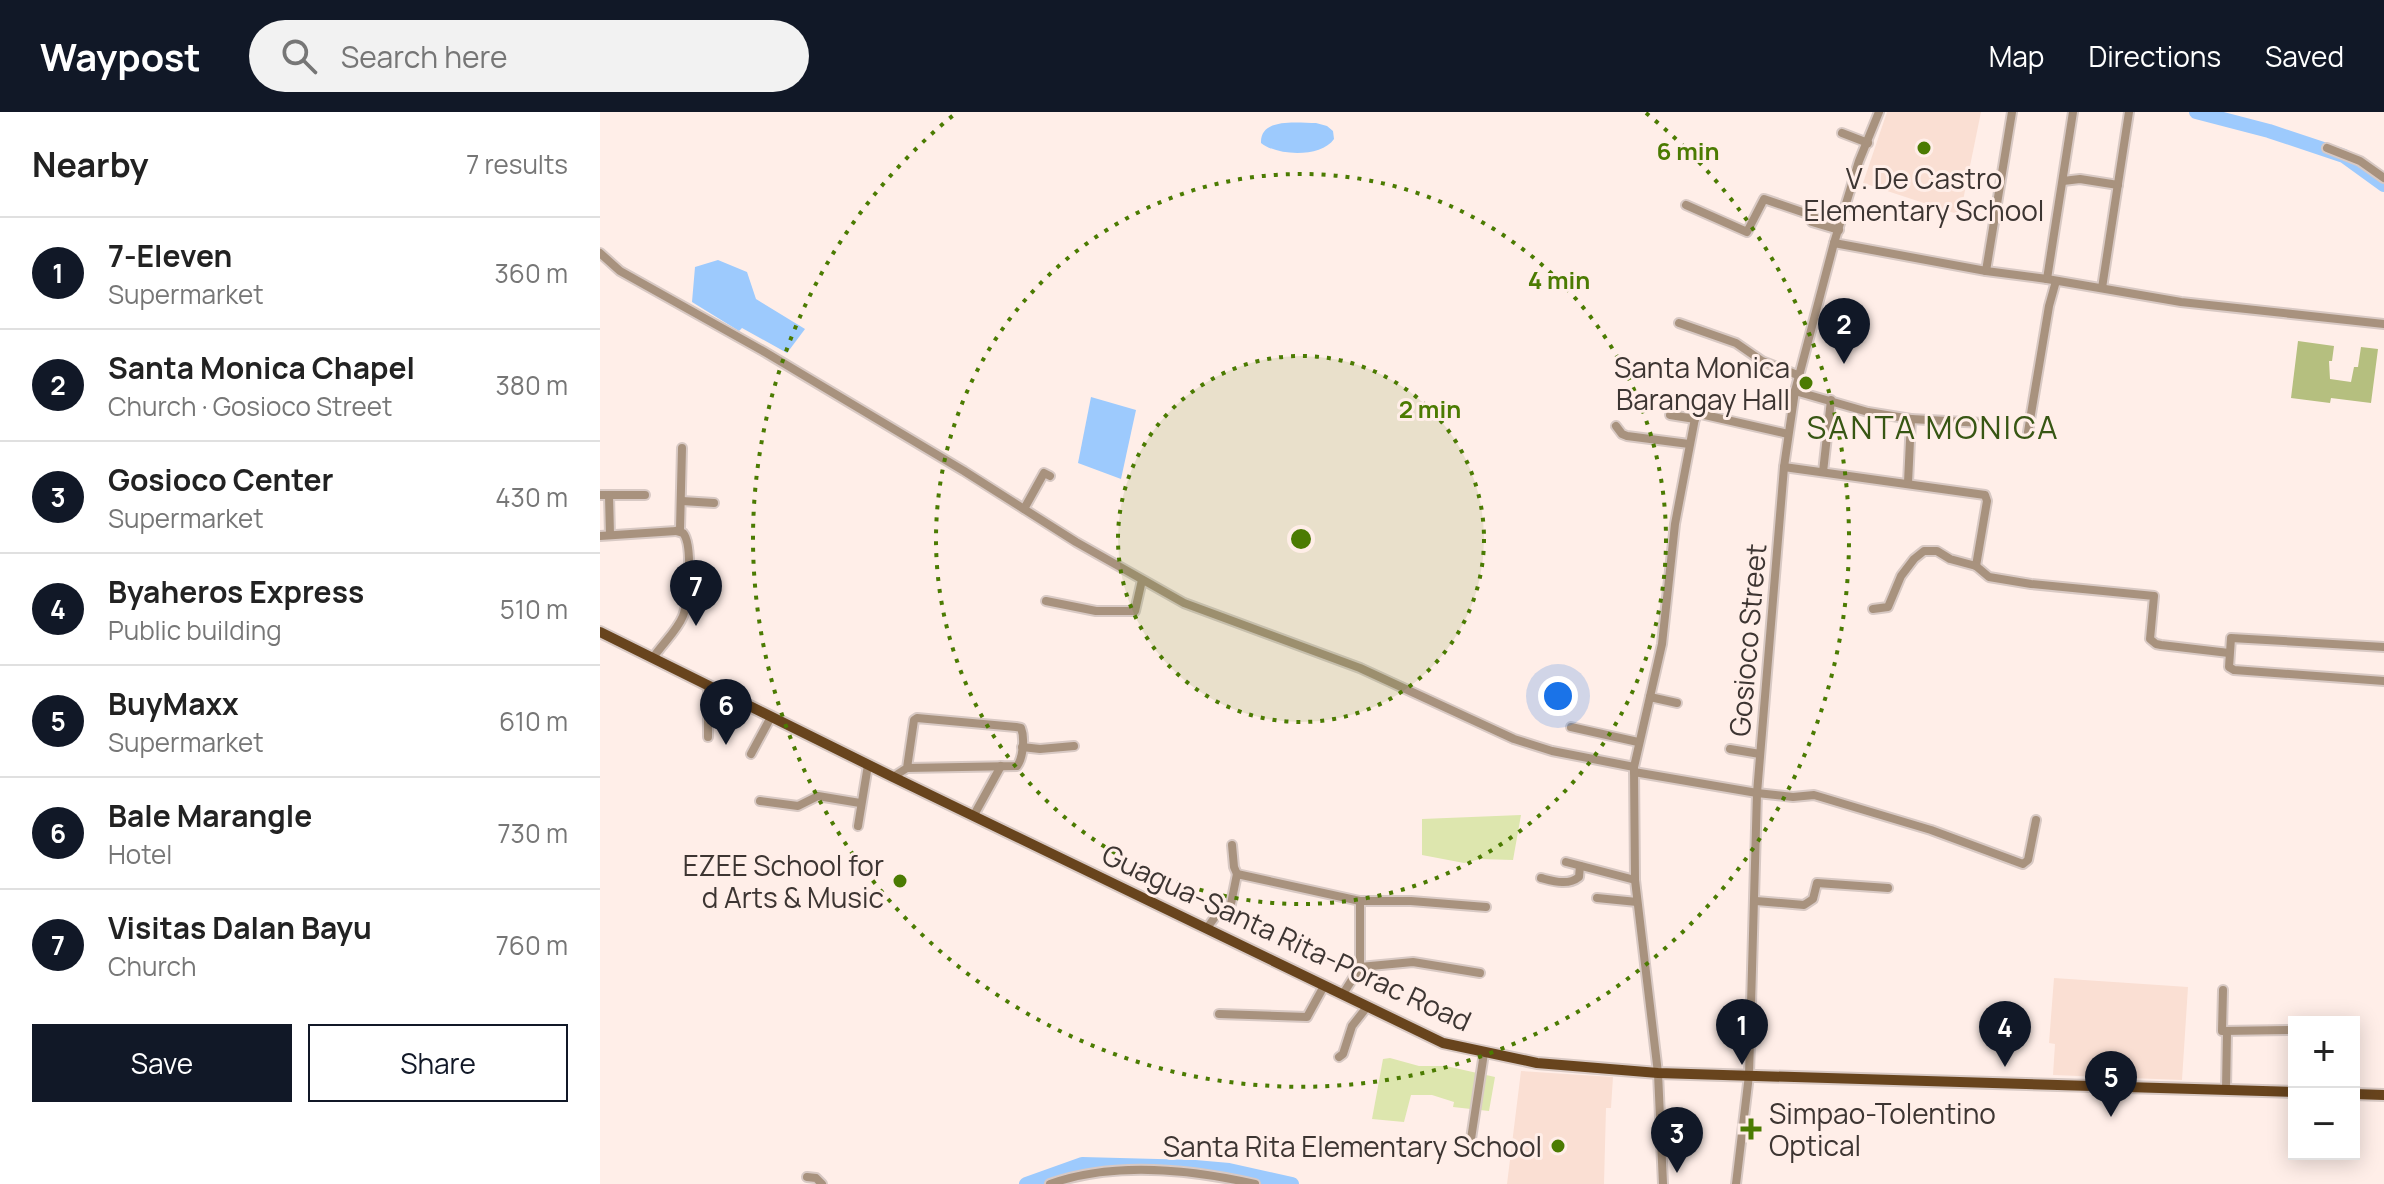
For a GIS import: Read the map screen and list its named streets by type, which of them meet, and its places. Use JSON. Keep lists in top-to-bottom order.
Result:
{
  "streets": {
    "main road": ["Guagua-Santa Rita-Porac Road"],
    "street": ["Gosioco Street"]
  },
  "crossings": [
    ["Gosioco Street", "Guagua-Santa Rita-Porac Road"]
  ],
  "districts": ["SANTA MONICA"],
  "places": {
    "other": [
      "V. De Castro Elementary School",
      "Santa Monica Barangay Hall",
      "EZEE School for d Arts & Music",
      "Santa Rita Elementary School"
    ],
    "health": ["Simpao-Tolentino Optical"]
  },
  "page": {
    "header": "Waypost",
    "search": "Search here",
    "nav": ["Map", "Directions", "Saved"],
    "heading": ["Nearby", "7 results"],
    "list": [
      {
        "mark": "1",
        "name": "7-Eleven",
        "note": "Supermarket",
        "value": "360 m"
      },
      {
        "mark": "2",
        "name": "Santa Monica Chapel",
        "note": "Church · Gosioco Street",
        "value": "380 m"
      },
      {
        "mark": "3",
        "name": "Gosioco Center",
        "note": "Supermarket",
        "value": "430 m"
      },
      {
        "mark": "4",
        "name": "Byaheros Express",
        "note": "Public building",
        "value": "510 m"
      },
      {
        "mark": "5",
        "name": "BuyMaxx",
        "note": "Supermarket",
        "value": "610 m"
      },
      {
        "mark": "6",
        "name": "Bale Marangle",
        "note": "Hotel",
        "value": "730 m"
      },
      {
        "mark": "7",
        "name": "Visitas Dalan Bayu",
        "note": "Church",
        "value": "760 m"
      }
    ],
    "pins": [
      "2",
      "7",
      "6",
      "1",
      "4",
      "5",
      "3"
    ],
    "buttons": ["Save", "Share"],
    "map_buttons": ["+", "−"]
  },
  "rings": ["6 min", "4 min", "2 min"]
}
